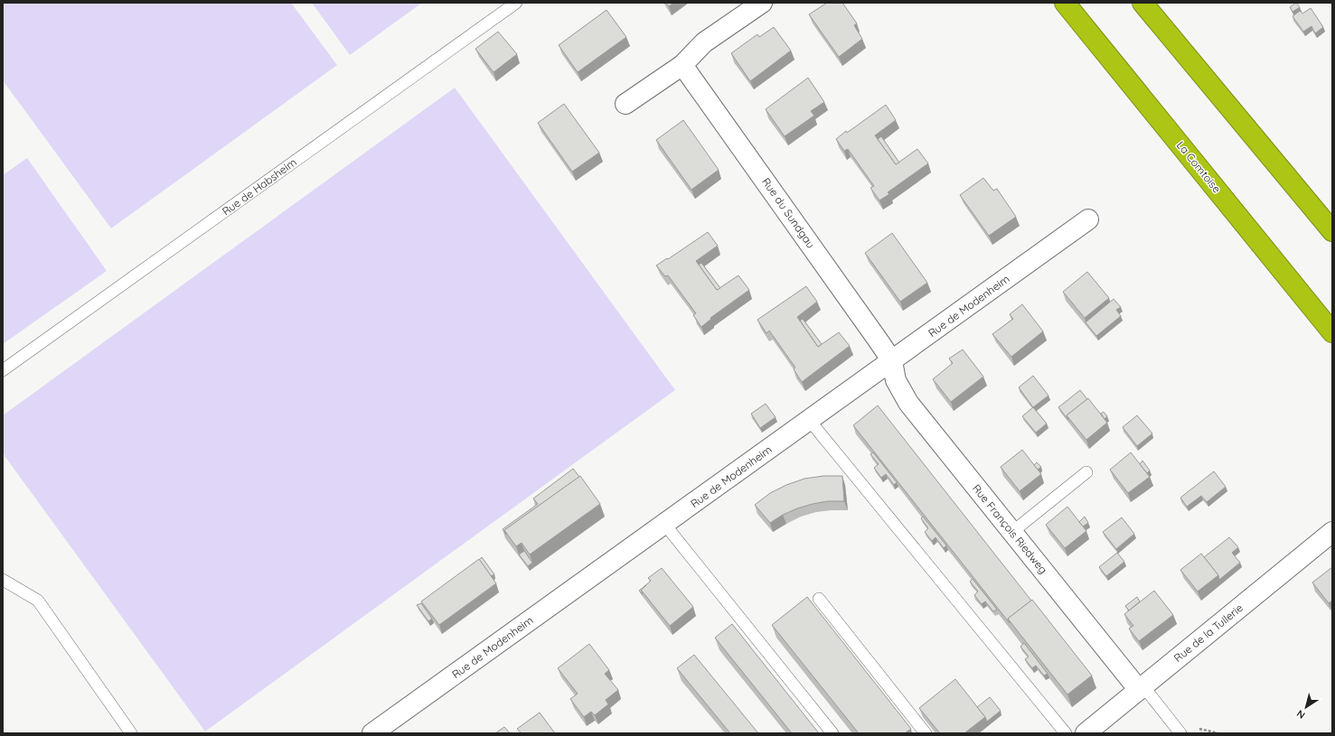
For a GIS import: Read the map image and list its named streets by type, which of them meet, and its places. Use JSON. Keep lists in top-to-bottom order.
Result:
{
  "streets": {
    "highway": ["La Comtoise"],
    "street": [
      "Rue du Sundgau",
      "Rue de Modenheim",
      "Rue François Riedweg",
      "Rue de la Tuilerie"
    ],
    "lane": ["Rue de Habsheim"]
  },
  "crossings": [
    ["Rue du Sundgau", "Rue de Modenheim"],
    ["Rue du Sundgau", "Rue François Riedweg"],
    ["Rue de Modenheim", "Rue François Riedweg"],
    ["Rue François Riedweg", "Rue de la Tuilerie"]
  ],
  "north": "bottom left"
}
